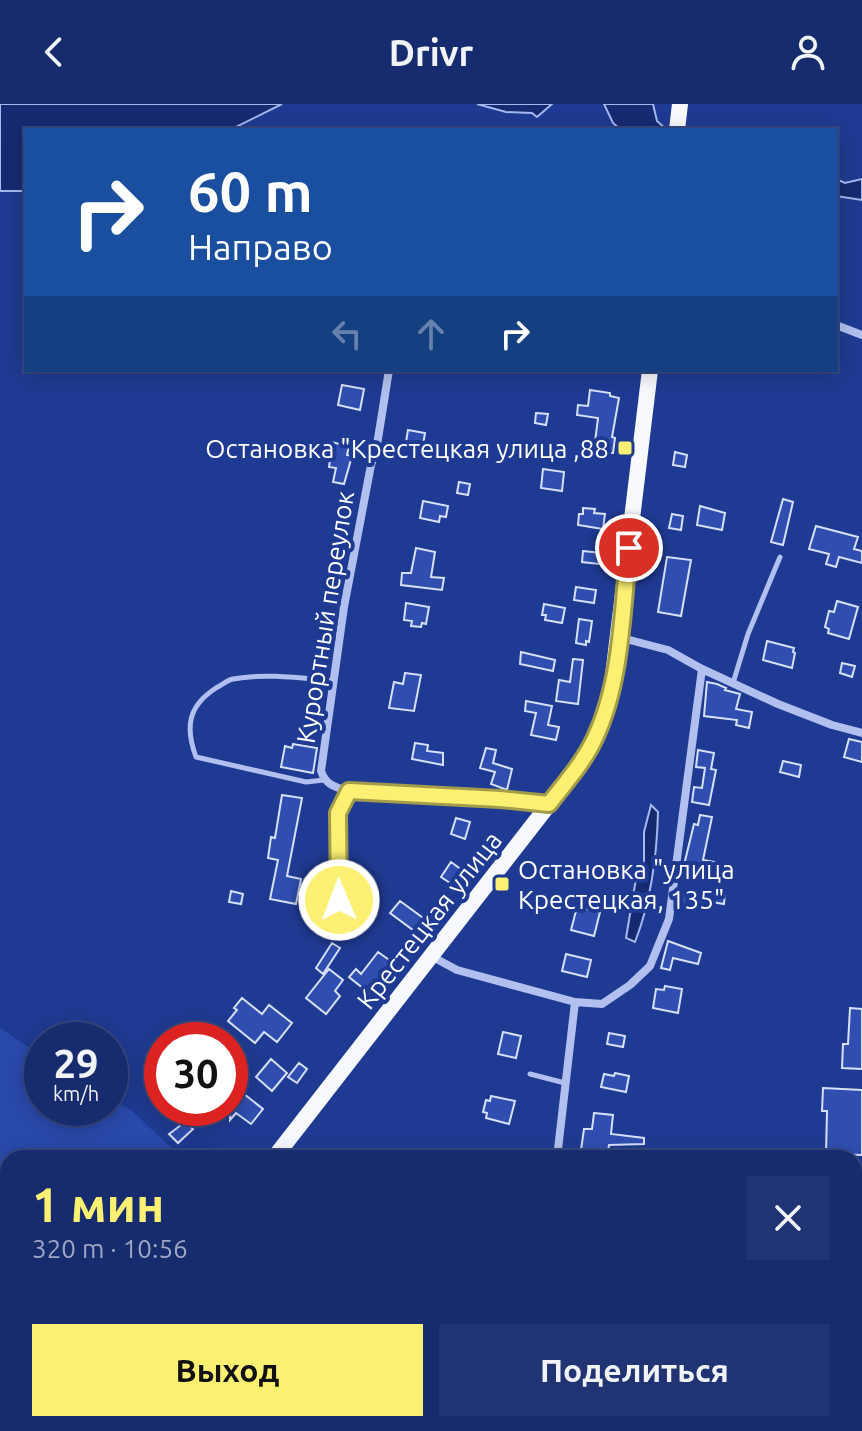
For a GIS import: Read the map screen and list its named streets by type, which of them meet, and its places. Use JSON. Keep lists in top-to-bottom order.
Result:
{
  "streets": {
    "main road": ["Крестецкая улица"],
    "street": ["Курортный переулок"]
  },
  "places": {
    "transit": ["Остановка \"Крестецкая улица ,88", "Остановка \"улица Крестецкая, 135\""]
  },
  "page": {
    "header": "Drivr",
    "turn": ["60 m", "Направо"],
    "speed": "29 km/h",
    "limit": "30",
    "heading": ["1 мин", "320 m · 10:56"],
    "buttons": ["Выход", "Поделиться"]
  }
}
